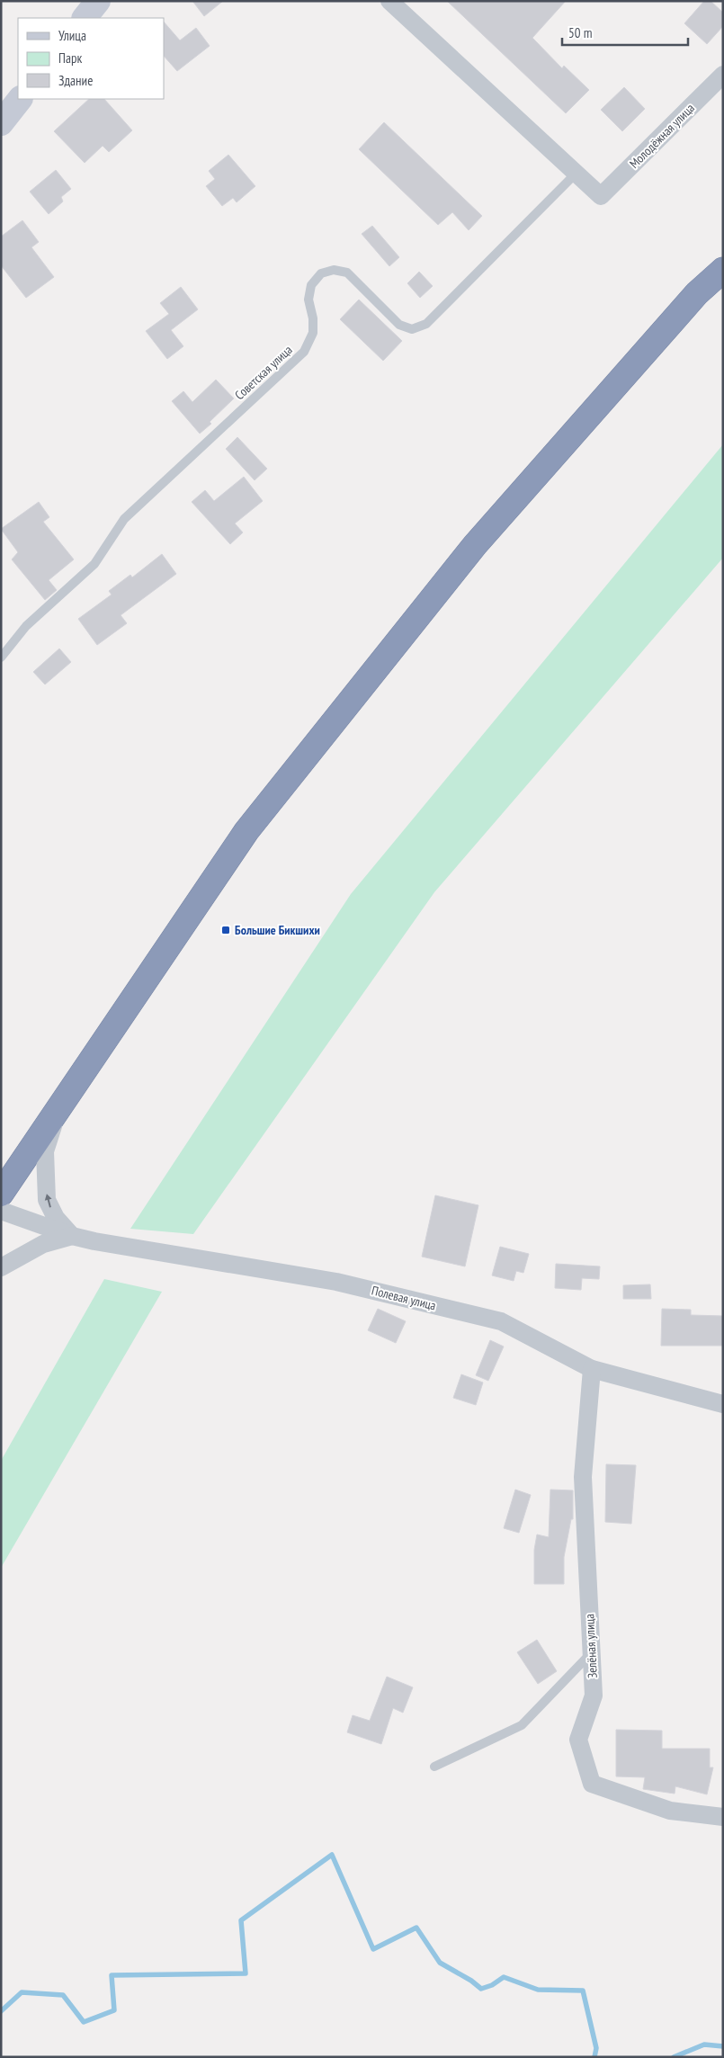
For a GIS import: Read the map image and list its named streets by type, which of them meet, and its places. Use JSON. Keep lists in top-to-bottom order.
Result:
{
  "streets": {
    "street": ["Молодёжная улица", "Полевая улица", "Зелёная улица"],
    "lane": ["Советская улица"]
  },
  "crossings": [
    ["Молодёжная улица", "Советская улица"],
    ["Полевая улица", "Зелёная улица"]
  ],
  "places": {
    "transit": ["Большие Бикшихи"]
  },
  "legend": ["Улица", "Парк", "Здание"],
  "scale_bar": "50 m"
}
